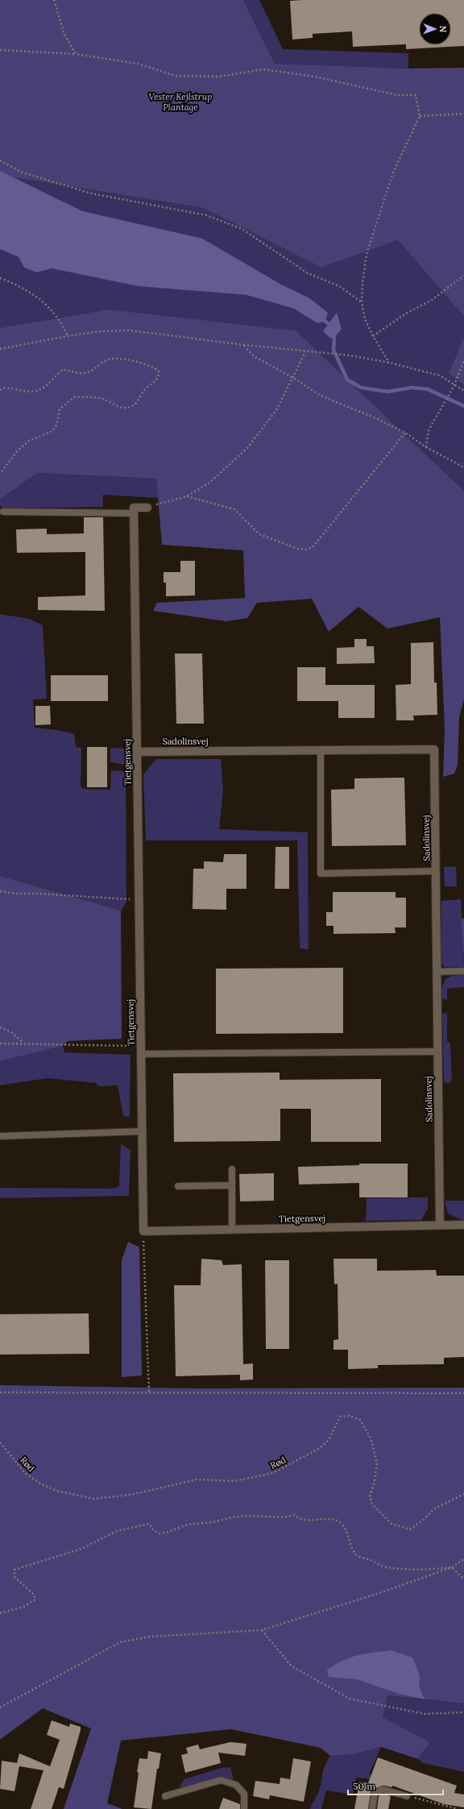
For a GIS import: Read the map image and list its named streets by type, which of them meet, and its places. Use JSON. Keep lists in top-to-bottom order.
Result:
{
  "streets": {
    "street": ["Sadolinsvej", "Tietgensvej"],
    "path": ["Rød"]
  },
  "crossings": [
    ["Sadolinsvej", "Tietgensvej"]
  ],
  "parks": ["Vester Kejlstrup Plantage"],
  "scale_bar": "50 m",
  "north": "right"
}
